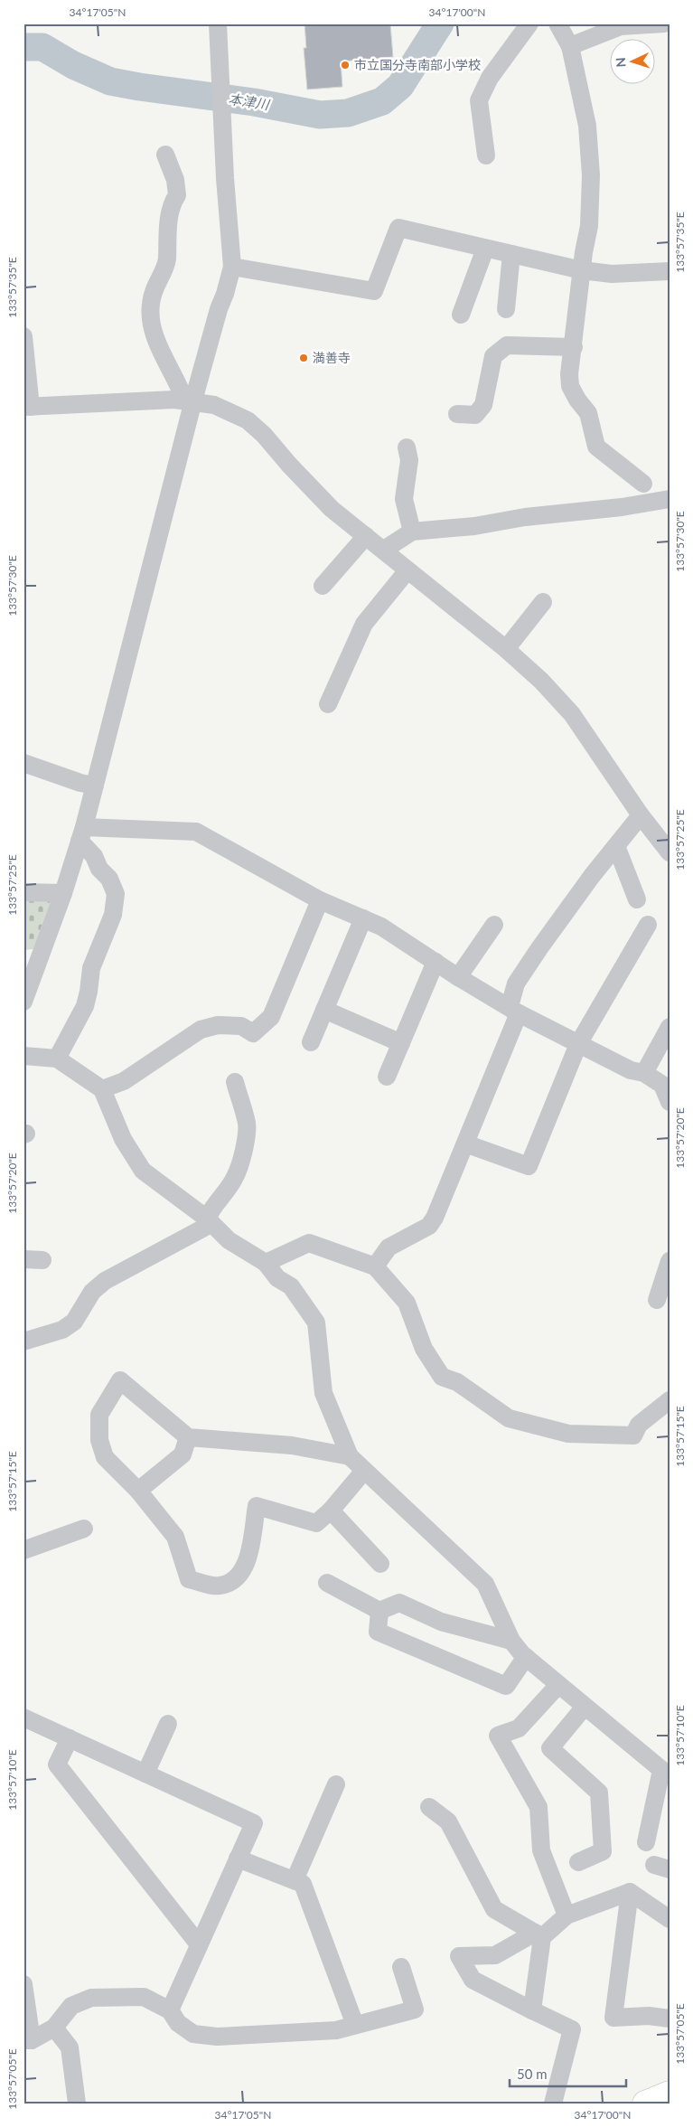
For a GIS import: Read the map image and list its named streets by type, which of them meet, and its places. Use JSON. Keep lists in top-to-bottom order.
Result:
{
  "water": ["本津川"],
  "places": ["市立国分寺南部小学校", "満善寺"],
  "scale_bar": "50 m",
  "north": "left",
  "coordinates": [
    "34°17'05\"N",
    "34°17'00\"N",
    "133°57'35\"E",
    "133°57'30\"E",
    "133°57'25\"E",
    "133°57'20\"E",
    "133°57'15\"E",
    "133°57'10\"E",
    "133°57'05\"E"
  ]
}
